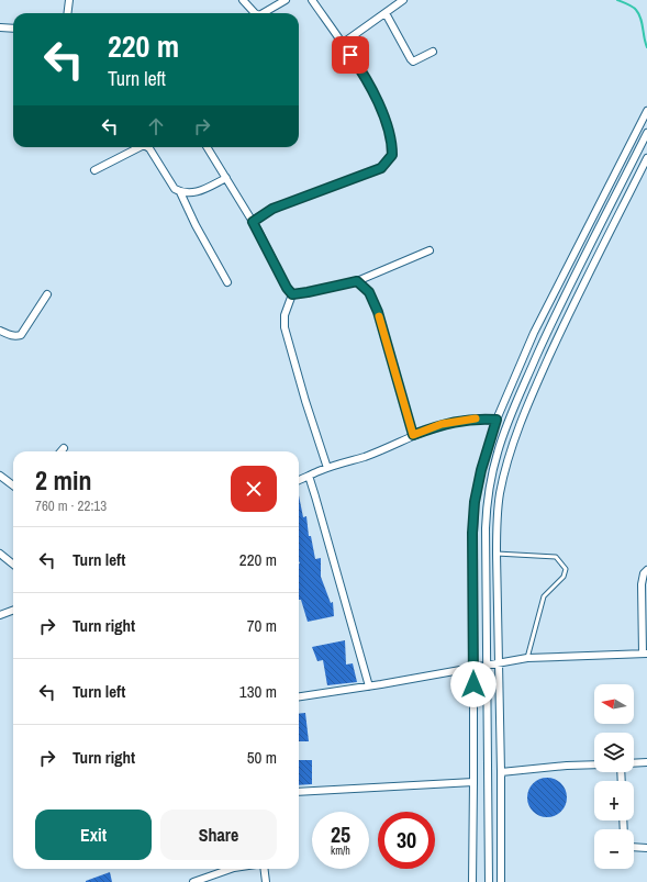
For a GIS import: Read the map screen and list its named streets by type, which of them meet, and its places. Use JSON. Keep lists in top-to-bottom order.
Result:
{
  "north": "left",
  "page": {
    "turn": ["220 m", "Turn left"],
    "heading": ["2 min", "760 m · 22:13"],
    "list": [
      {
        "name": "Turn left",
        "value": "220 m"
      },
      {
        "name": "Turn right",
        "value": "70 m"
      },
      {
        "name": "Turn left",
        "value": "130 m"
      },
      {
        "name": "Turn right",
        "value": "50 m"
      }
    ],
    "map_buttons": ["+", "−"],
    "buttons": ["Exit", "Share"],
    "speed": "25 km/h",
    "limit": "30"
  }
}
